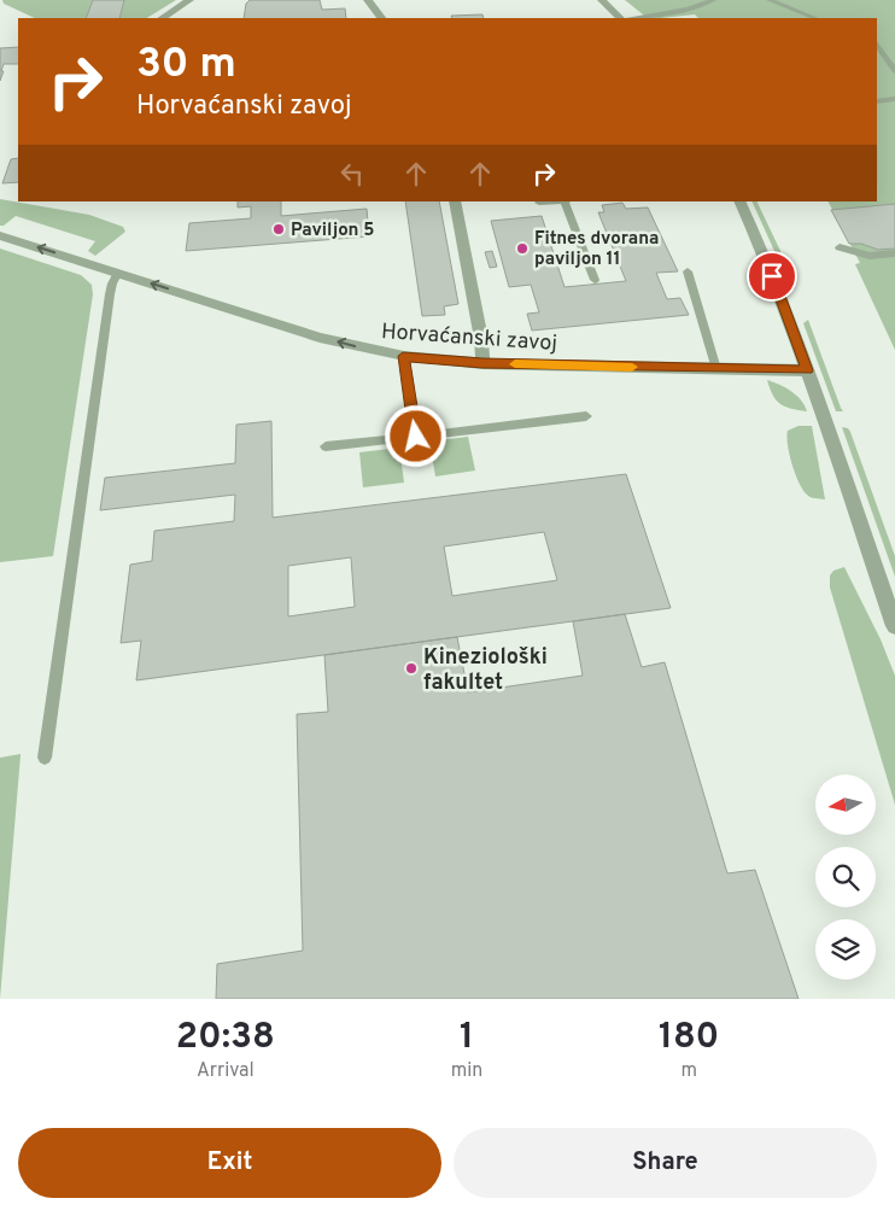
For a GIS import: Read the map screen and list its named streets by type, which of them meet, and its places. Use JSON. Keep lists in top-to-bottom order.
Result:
{
  "streets": {
    "street": ["Horvaćanski zavoj"]
  },
  "one_way": ["Horvaćanski zavoj"],
  "places": ["Paviljon 5", "Fitnes dvorana paviljon 11", "Kineziološki fakultet"],
  "north": "left",
  "page": {
    "turn": ["30 m", "Horvaćanski zavoj"],
    "eta": [
      "20:38",
      "Arrival",
      "1",
      "min",
      "180",
      "m"
    ],
    "buttons": ["Exit", "Share"]
  }
}
